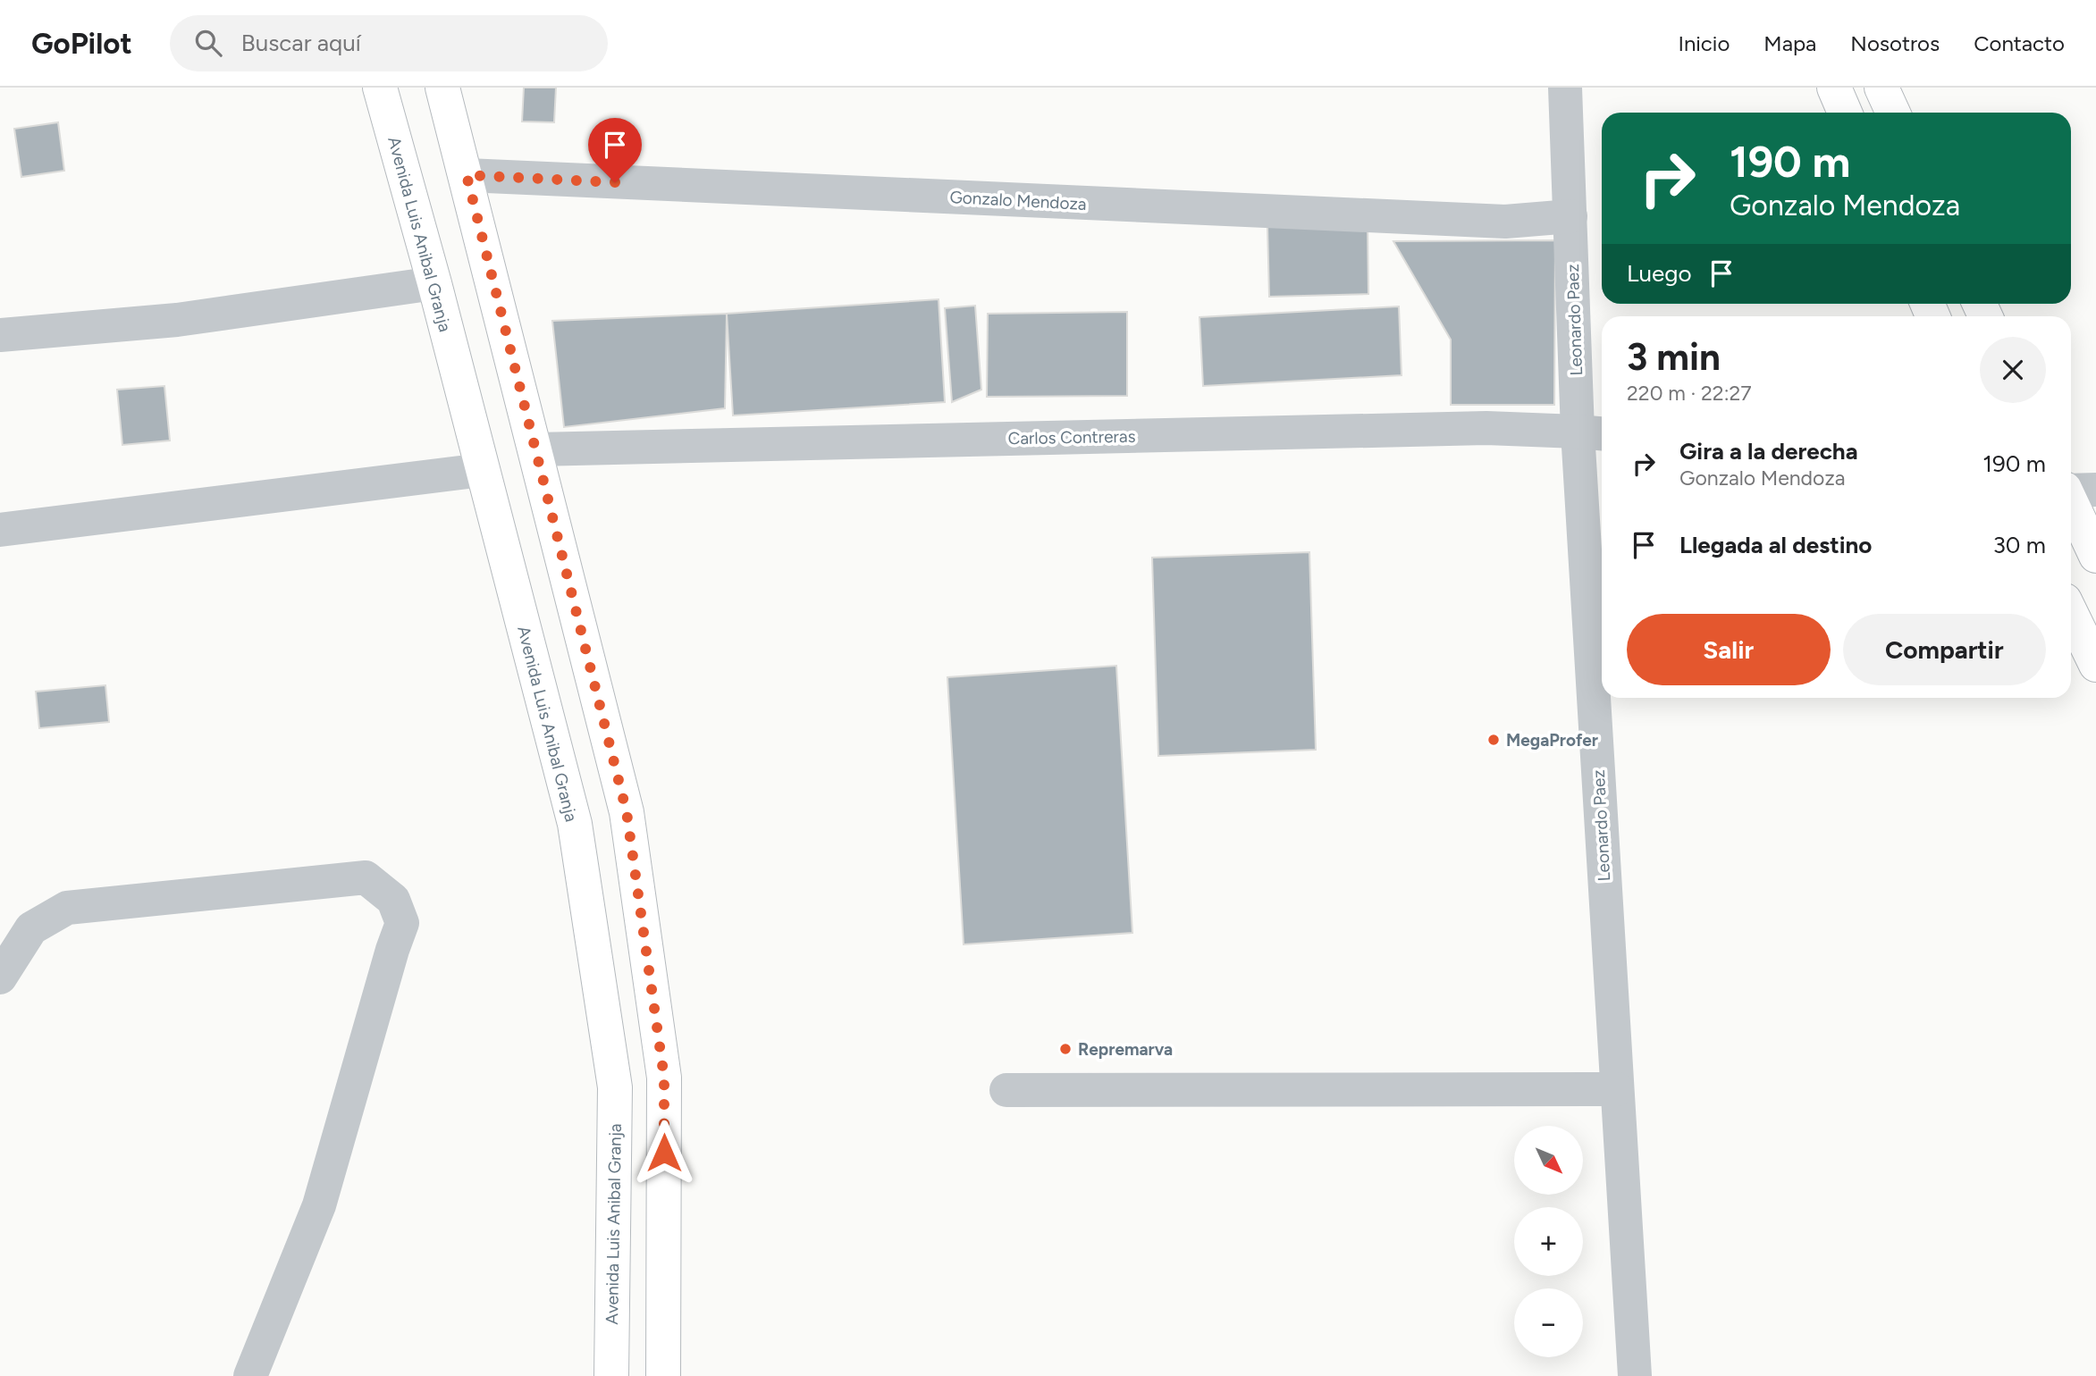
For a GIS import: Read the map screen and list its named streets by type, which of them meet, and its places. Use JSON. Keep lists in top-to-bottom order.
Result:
{
  "streets": {
    "main road": ["Avenida Luis Anibal Granja"],
    "street": ["Gonzalo Mendoza", "Leonardo Paez", "Carlos Contreras"]
  },
  "crossings": [
    ["Gonzalo Mendoza", "Leonardo Paez"],
    ["Leonardo Paez", "Carlos Contreras"]
  ],
  "places": ["MegaProfer", "Repremarva"],
  "north": "bottom right",
  "page": {
    "header": "GoPilot",
    "search": "Buscar aquí",
    "nav": [
      "Inicio",
      "Mapa",
      "Nosotros",
      "Contacto"
    ],
    "turn": ["190 m", "Gonzalo Mendoza"],
    "then": "Luego",
    "heading": ["3 min", "220 m · 22:27"],
    "list": [
      {
        "name": "Gira a la derecha",
        "note": "Gonzalo Mendoza",
        "value": "190 m"
      },
      {
        "name": "Llegada al destino",
        "value": "30 m"
      }
    ],
    "buttons": ["Salir", "Compartir"],
    "map_buttons": ["+", "−"]
  }
}
